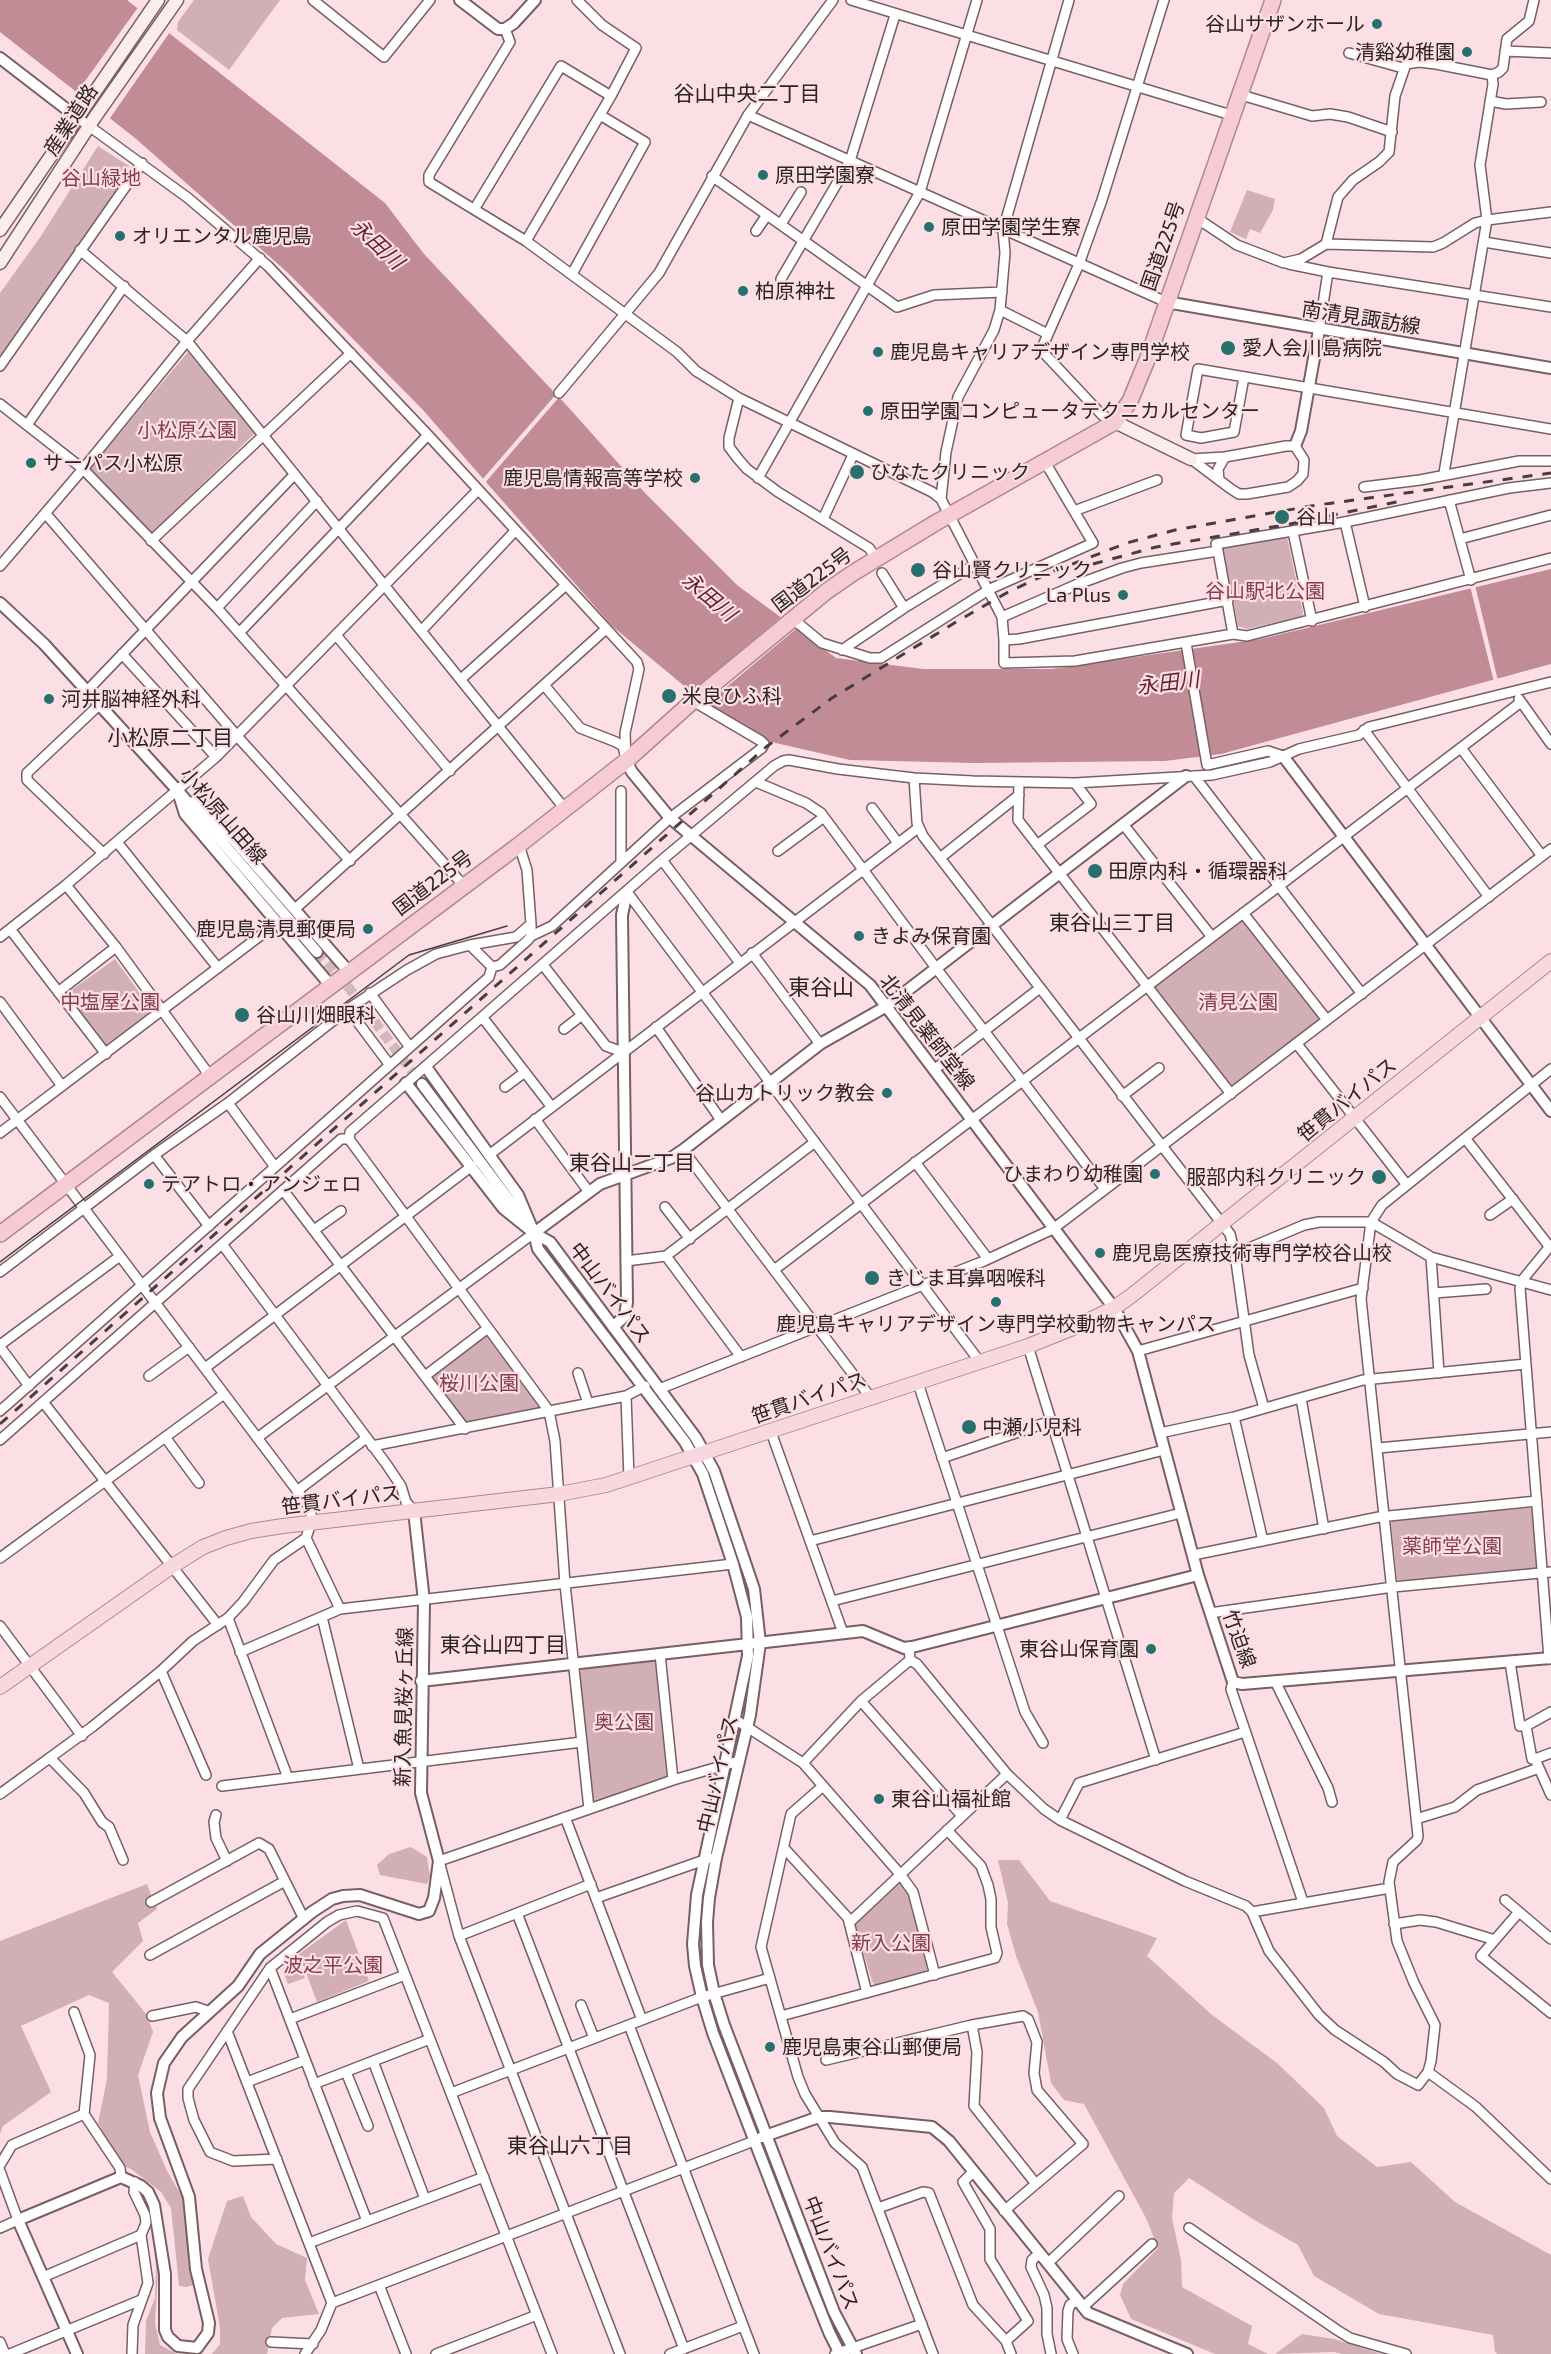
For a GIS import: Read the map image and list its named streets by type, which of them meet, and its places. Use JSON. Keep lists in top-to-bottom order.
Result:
{
  "streets": {
    "highway": ["国道225号"],
    "main road": ["産業道路", "笹貫バイパス"],
    "street": [
      "南清見諏訪線",
      "小松原山田線",
      "北清見薬師堂線",
      "中山バイパス",
      "竹迫線",
      "新入魚見桜ヶ丘線"
    ]
  },
  "crossings": [
    ["国道225号", "南清見諏訪線"],
    ["国道225号", "北清見薬師堂線"],
    ["北清見薬師堂線", "笹貫バイパス"],
    ["北清見薬師堂線", "竹迫線"],
    ["笹貫バイパス", "中山バイパス"],
    ["笹貫バイパス", "竹迫線"],
    ["笹貫バイパス", "新入魚見桜ヶ丘線"]
  ],
  "districts": [
    "谷山中央二丁目",
    "小松原二丁目",
    "東谷山三丁目",
    "東谷山",
    "東谷山二丁目",
    "東谷山四丁目",
    "東谷山六丁目"
  ],
  "water": ["永田川"],
  "parks": [
    "谷山緑地",
    "小松原公園",
    "谷山駅北公園",
    "中塩屋公園",
    "清見公園",
    "桜川公園",
    "薬師堂公園",
    "奥公園",
    "新入公園",
    "波之平公園"
  ],
  "places": [
    "谷山サザンホール",
    "清谿幼稚園",
    "原田学園寮",
    "原田学園学生寮",
    "オリエンタル鹿児島",
    "柏原神社",
    "愛人会川島病院",
    "鹿児島キャリアデザイン専門学校",
    "原田学園コンピュータテクニカルセンター",
    "サーパス小松原",
    "ひなたクリニック",
    "鹿児島情報高等学校",
    "谷山",
    "谷山賢クリニック",
    "La Plus",
    "米良ひふ科",
    "河井脳神経外科",
    "田原内科・循環器科",
    "鹿児島清見郵便局",
    "きよみ保育園",
    "谷山川畑眼科",
    "谷山カトリック教会",
    "ひまわり幼稚園",
    "服部内科クリニック",
    "テアトロ・アンジェロ",
    "鹿児島医療技術専門学校谷山校",
    "きじま耳鼻咽喉科",
    "鹿児島キャリアデザイン専門学校動物キャンパス",
    "中瀬小児科",
    "東谷山保育園",
    "東谷山福祉館",
    "鹿児島東谷山郵便局"
  ]
}
